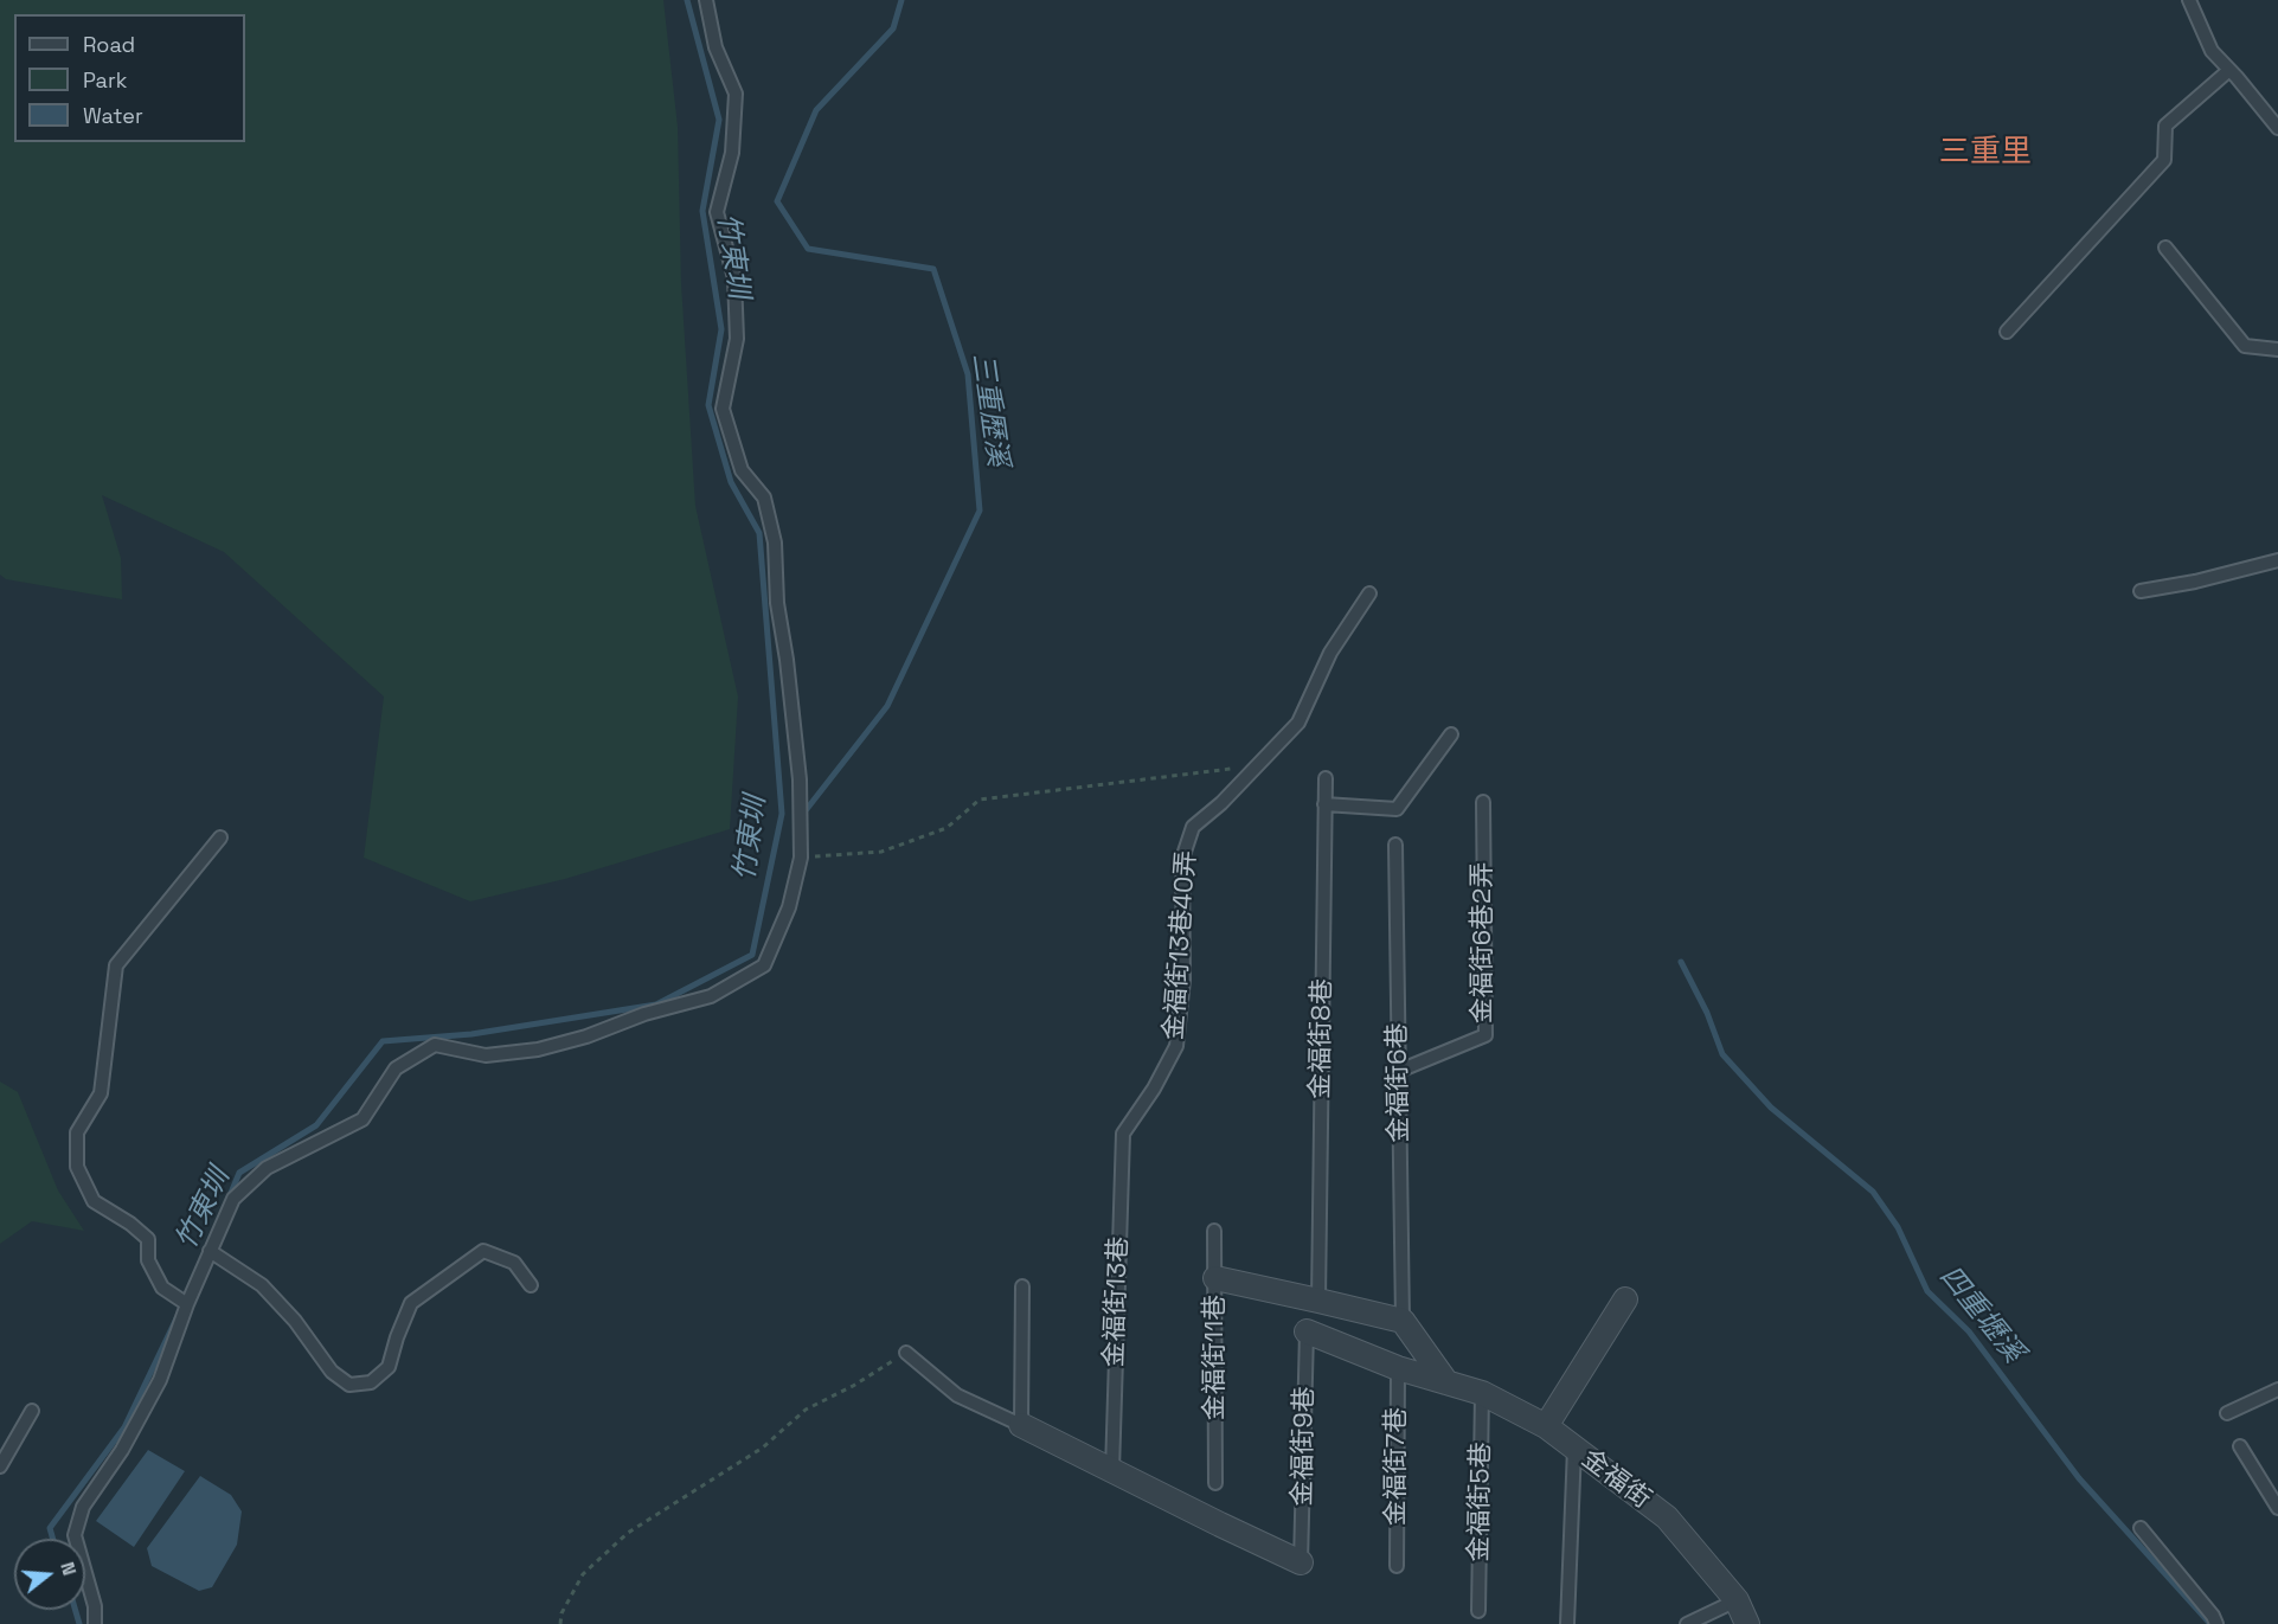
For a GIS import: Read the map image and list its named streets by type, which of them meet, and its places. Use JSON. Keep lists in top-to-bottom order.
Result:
{
  "streets": {
    "street": ["金福街"],
    "lane": [
      "金福街6巷2弄",
      "金福街13巷40弄",
      "金福街8巷",
      "金福街6巷",
      "金福街13巷",
      "金福街11巷",
      "金福街9巷",
      "金福街7巷",
      "金福街5巷"
    ]
  },
  "crossings": [
    ["金福街6巷2弄", "金福街6巷"],
    ["金福街13巷40弄", "金福街13巷"],
    ["金福街9巷", "金福街"],
    ["金福街7巷", "金福街"],
    ["金福街", "金福街5巷"]
  ],
  "districts": ["三重里"],
  "water": ["竹東圳", "三重歷溪", "四重壢溪"],
  "legend": ["Road", "Park", "Water"],
  "north": "right"
}
